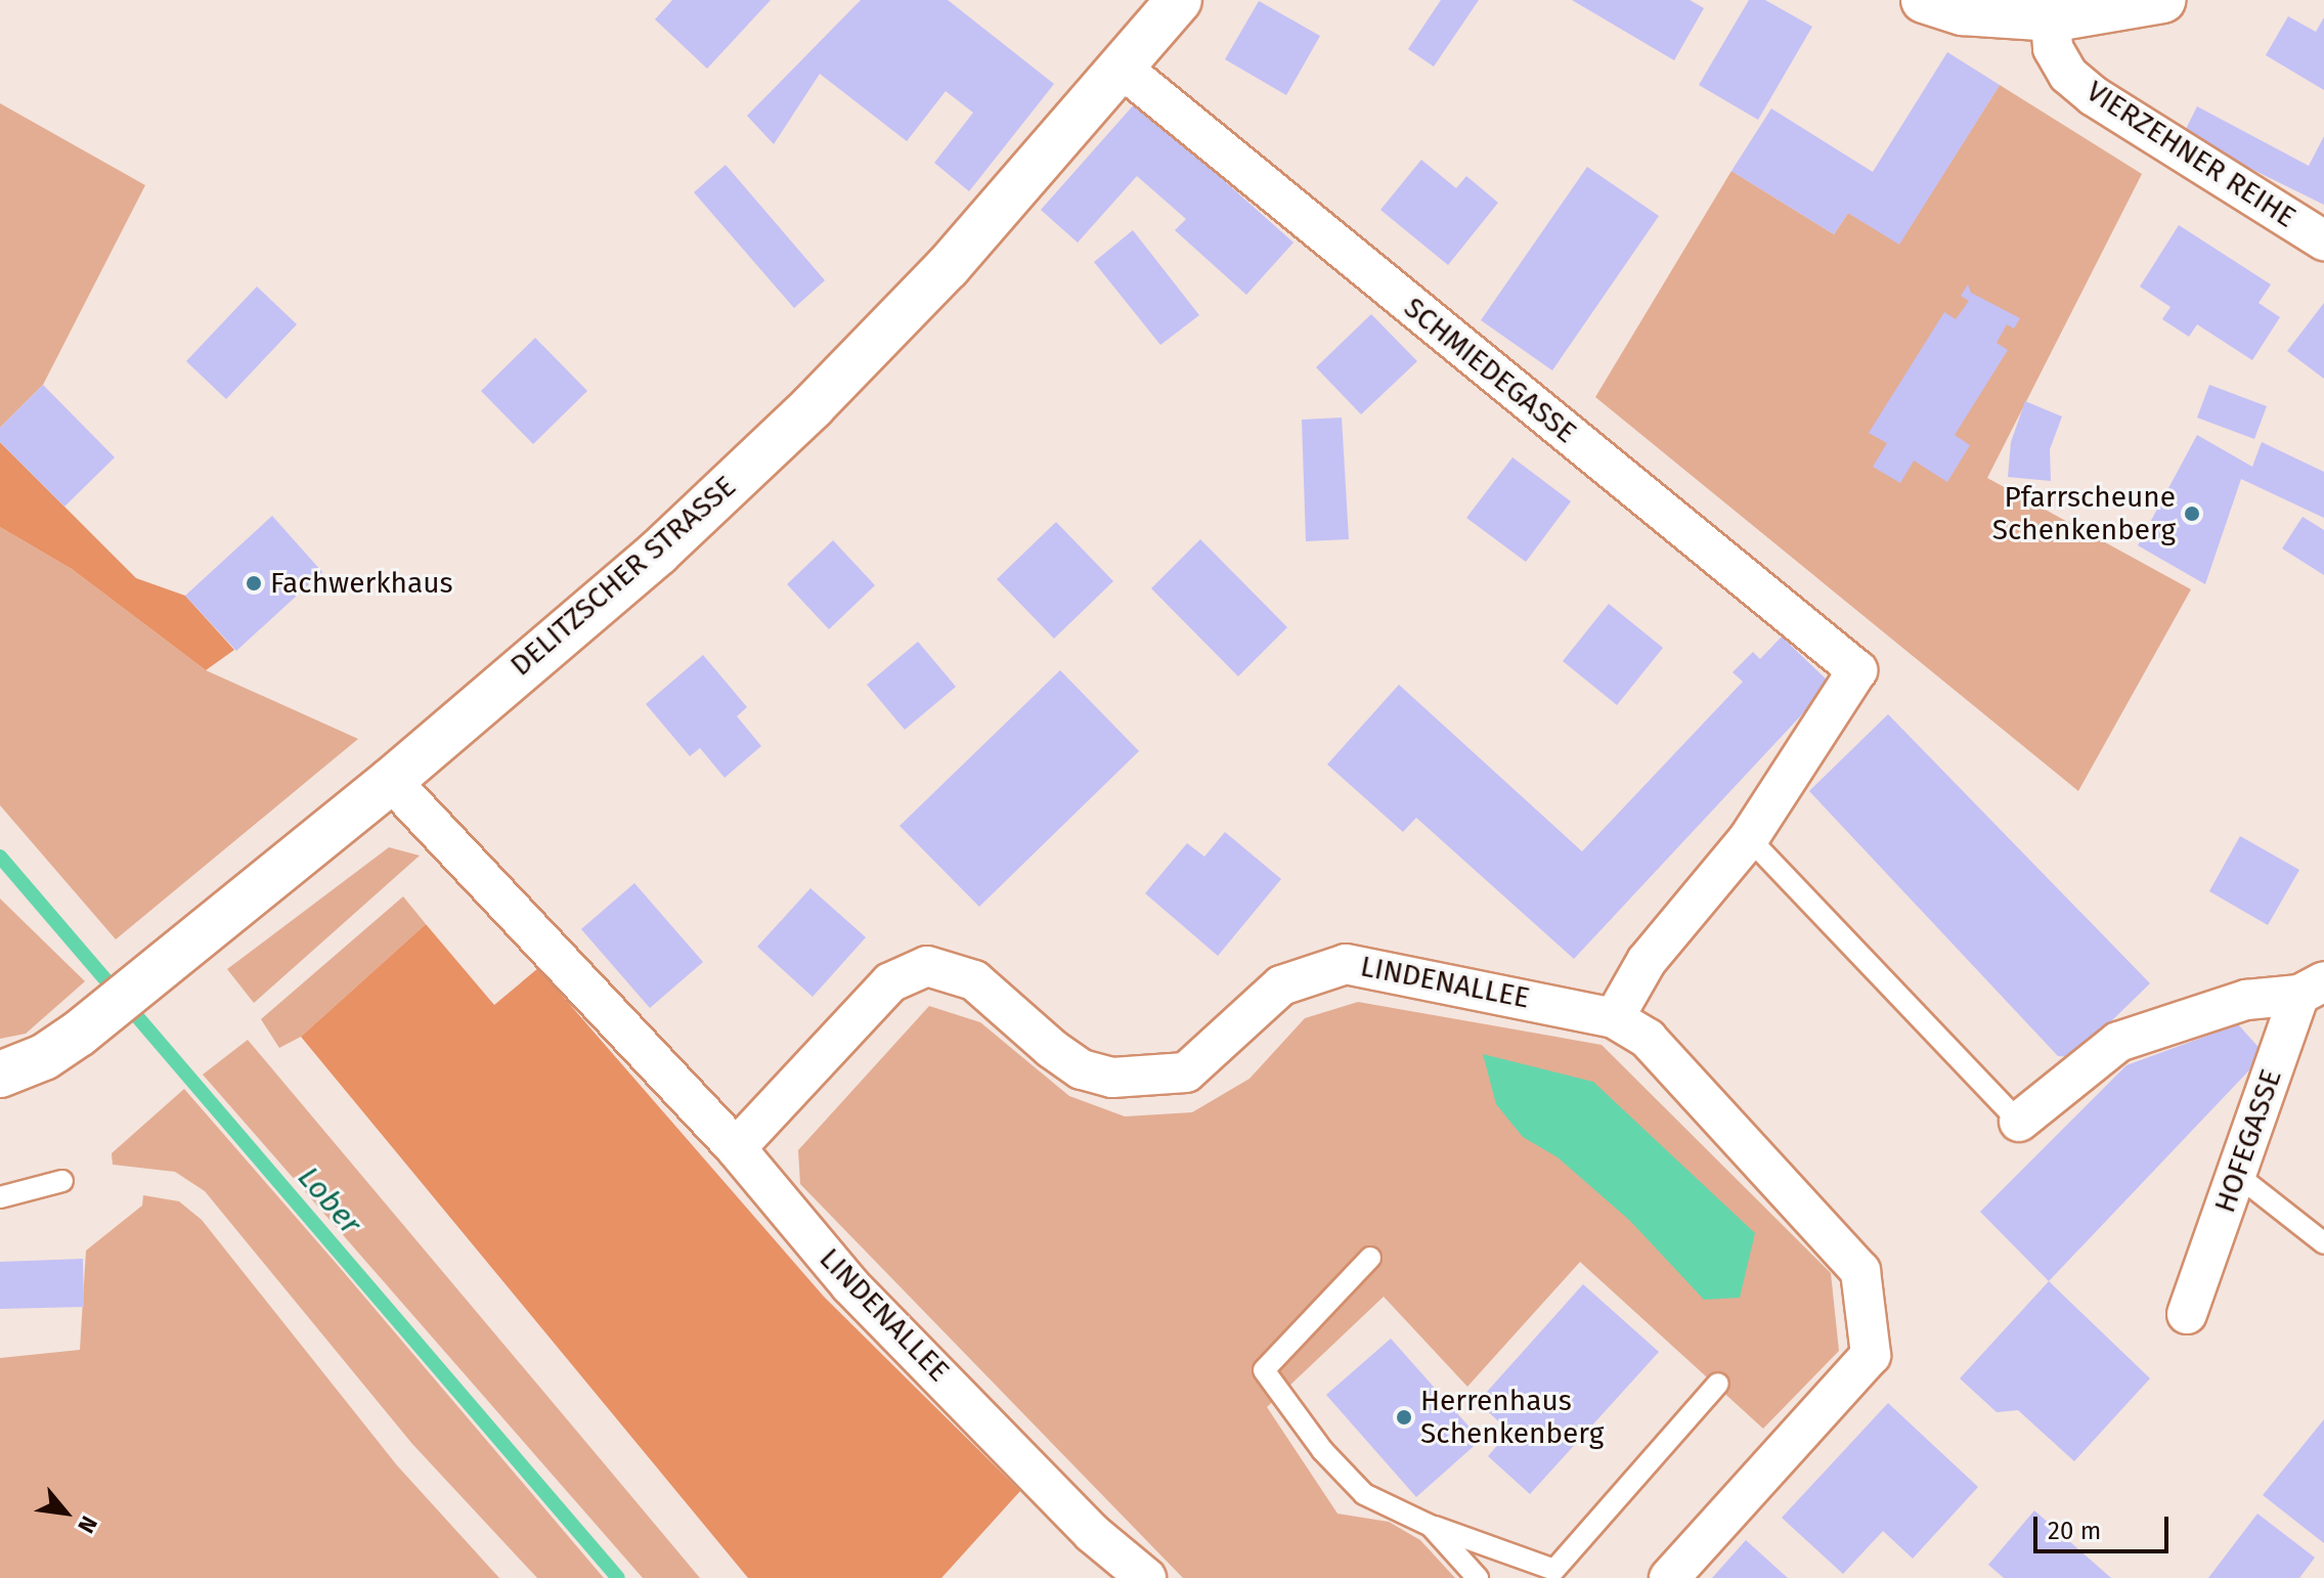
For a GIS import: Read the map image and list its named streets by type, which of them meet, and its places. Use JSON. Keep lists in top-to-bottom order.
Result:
{
  "streets": {
    "street": [
      "VIERZEHNER REIHE",
      "SCHMIEDEGASSE",
      "DELITZSCHER STRASSE",
      "LINDENALLEE",
      "HOFEGASSE"
    ]
  },
  "crossings": [
    ["SCHMIEDEGASSE", "DELITZSCHER STRASSE"],
    ["DELITZSCHER STRASSE", "LINDENALLEE"]
  ],
  "water": ["Lober"],
  "places": ["Pfarrscheune Schenkenberg", "Fachwerkhaus", "Herrenhaus Schenkenberg"],
  "scale_bar": "20 m",
  "north": "bottom right"
}
